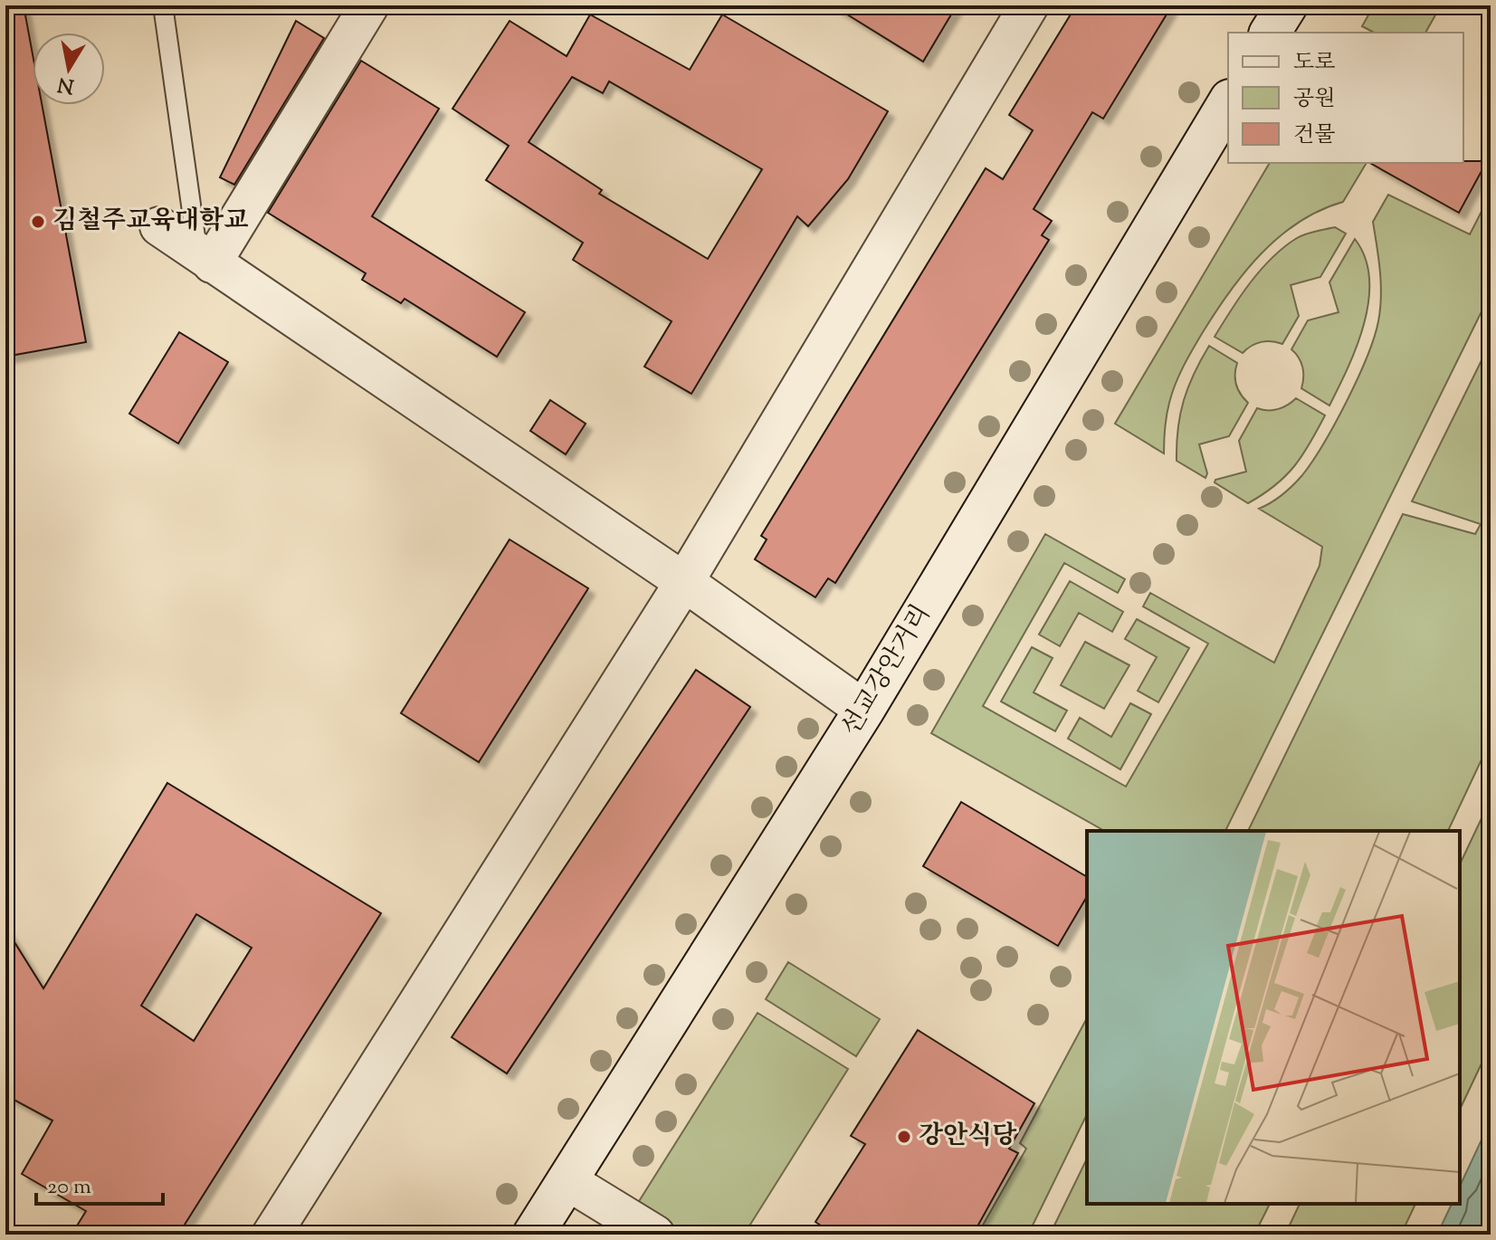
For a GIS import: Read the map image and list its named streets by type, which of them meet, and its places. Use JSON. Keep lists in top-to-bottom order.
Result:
{
  "streets": {
    "main road": ["선교강안거리"]
  },
  "places": ["김철주교육대학교", "강안식당"],
  "legend": ["도로", "공원", "건물"],
  "scale_bar": "20 m",
  "north": "bottom"
}
